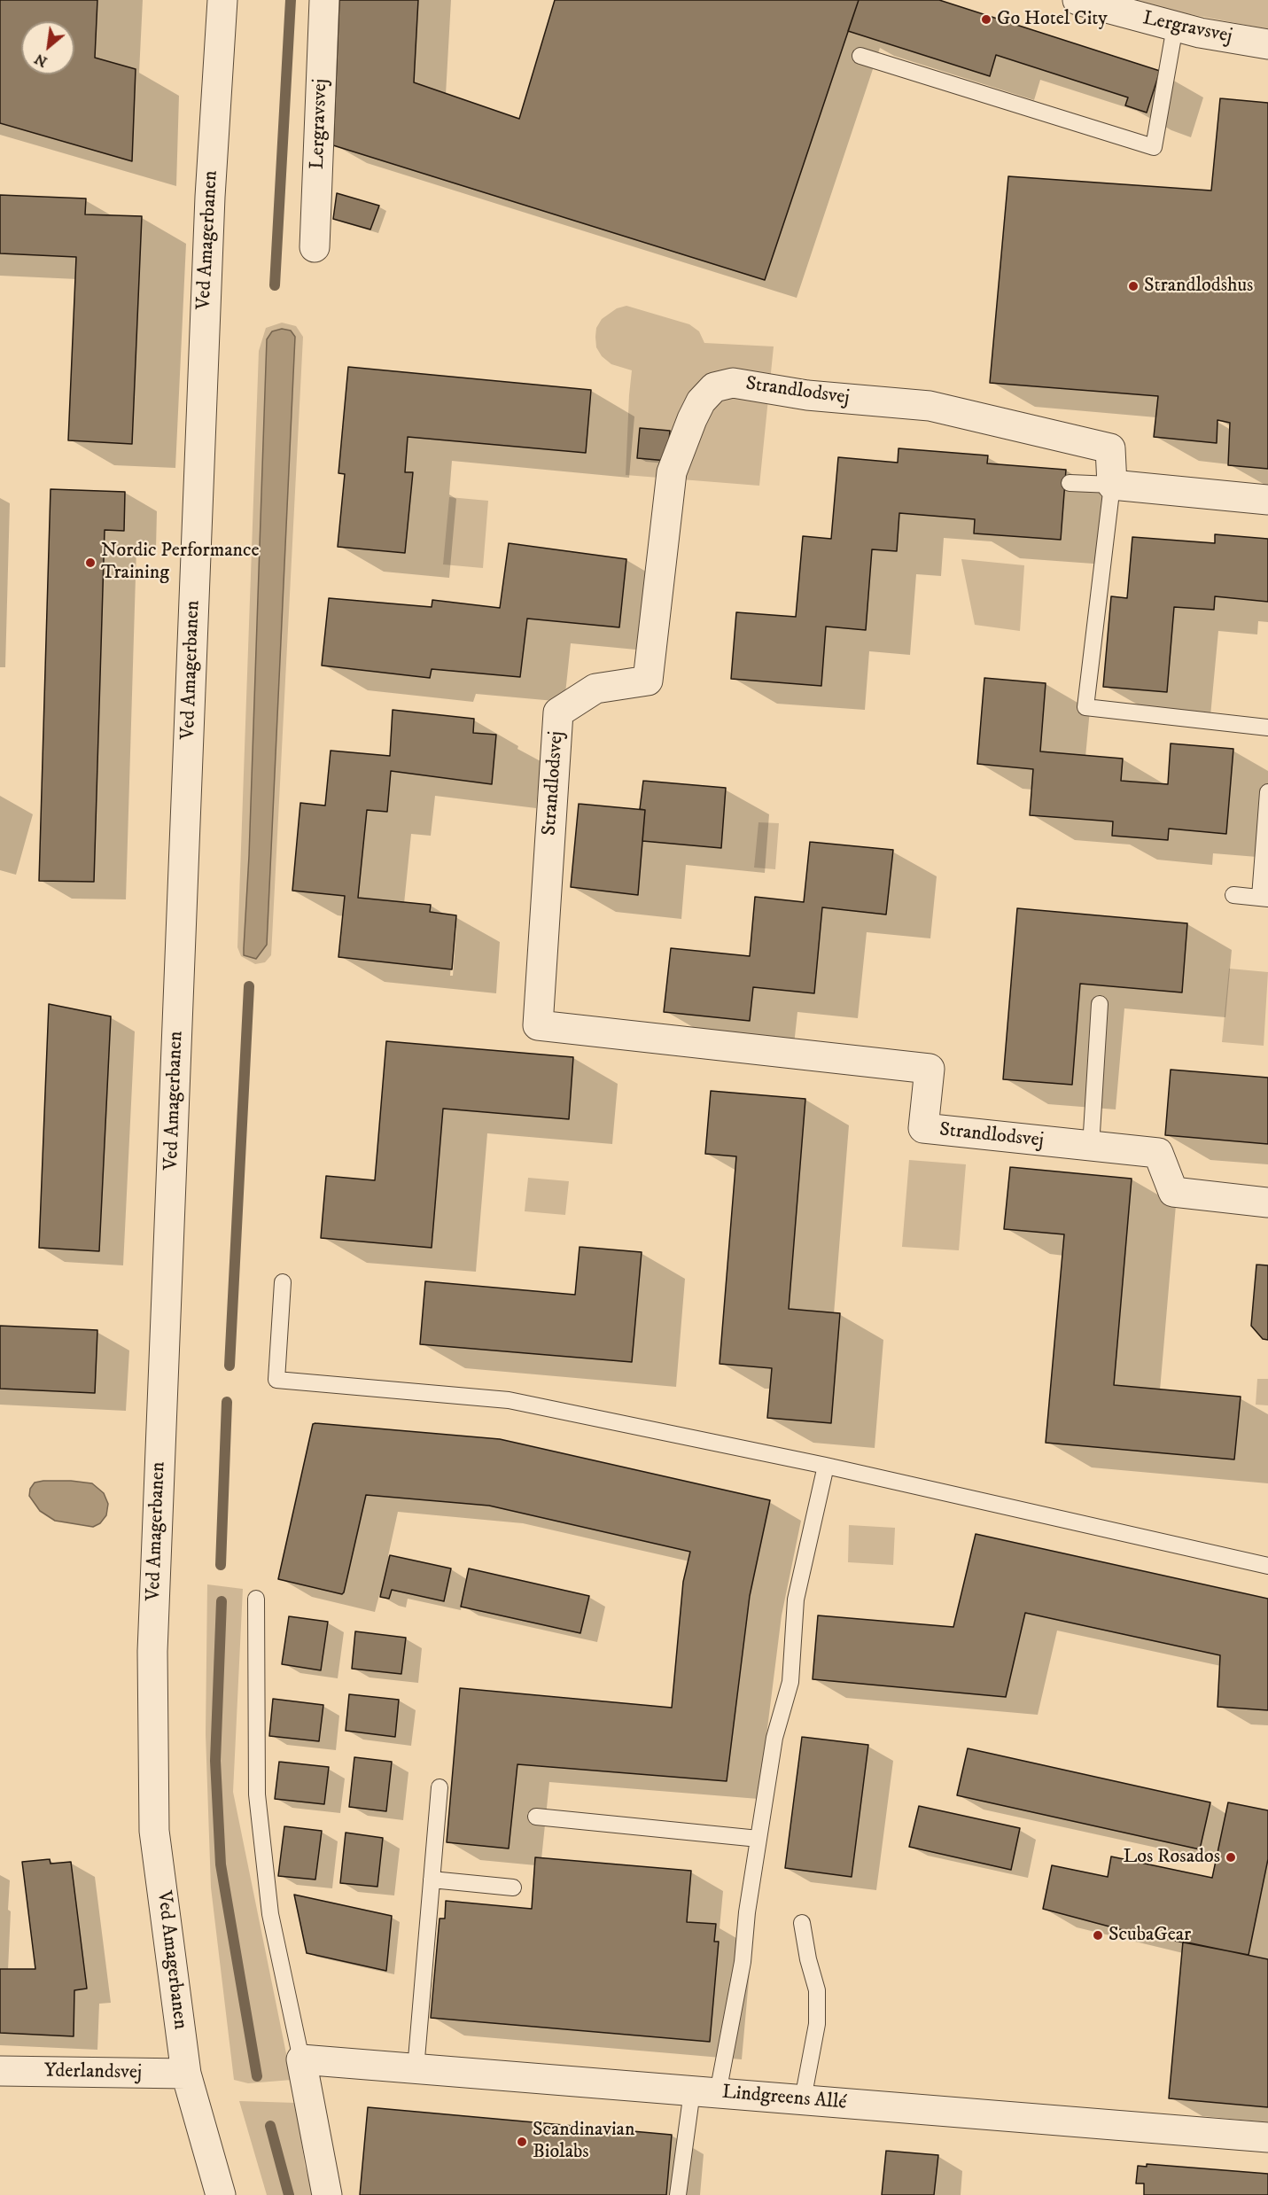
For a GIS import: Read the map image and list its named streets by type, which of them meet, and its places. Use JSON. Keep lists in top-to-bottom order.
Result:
{
  "streets": {
    "street": [
      "Lergravsvej",
      "Ved Amagerbanen",
      "Strandlodsvej",
      "Yderlandsvej",
      "Lindgreens Allé"
    ]
  },
  "crossings": [
    ["Ved Amagerbanen", "Yderlandsvej"]
  ],
  "places": [
    "Go Hotel City",
    "Strandlodshus",
    "Nordic Performance Training",
    "Los Rosados",
    "ScubaGear",
    "Scandinavian Biolabs"
  ],
  "north": "bottom left"
}
